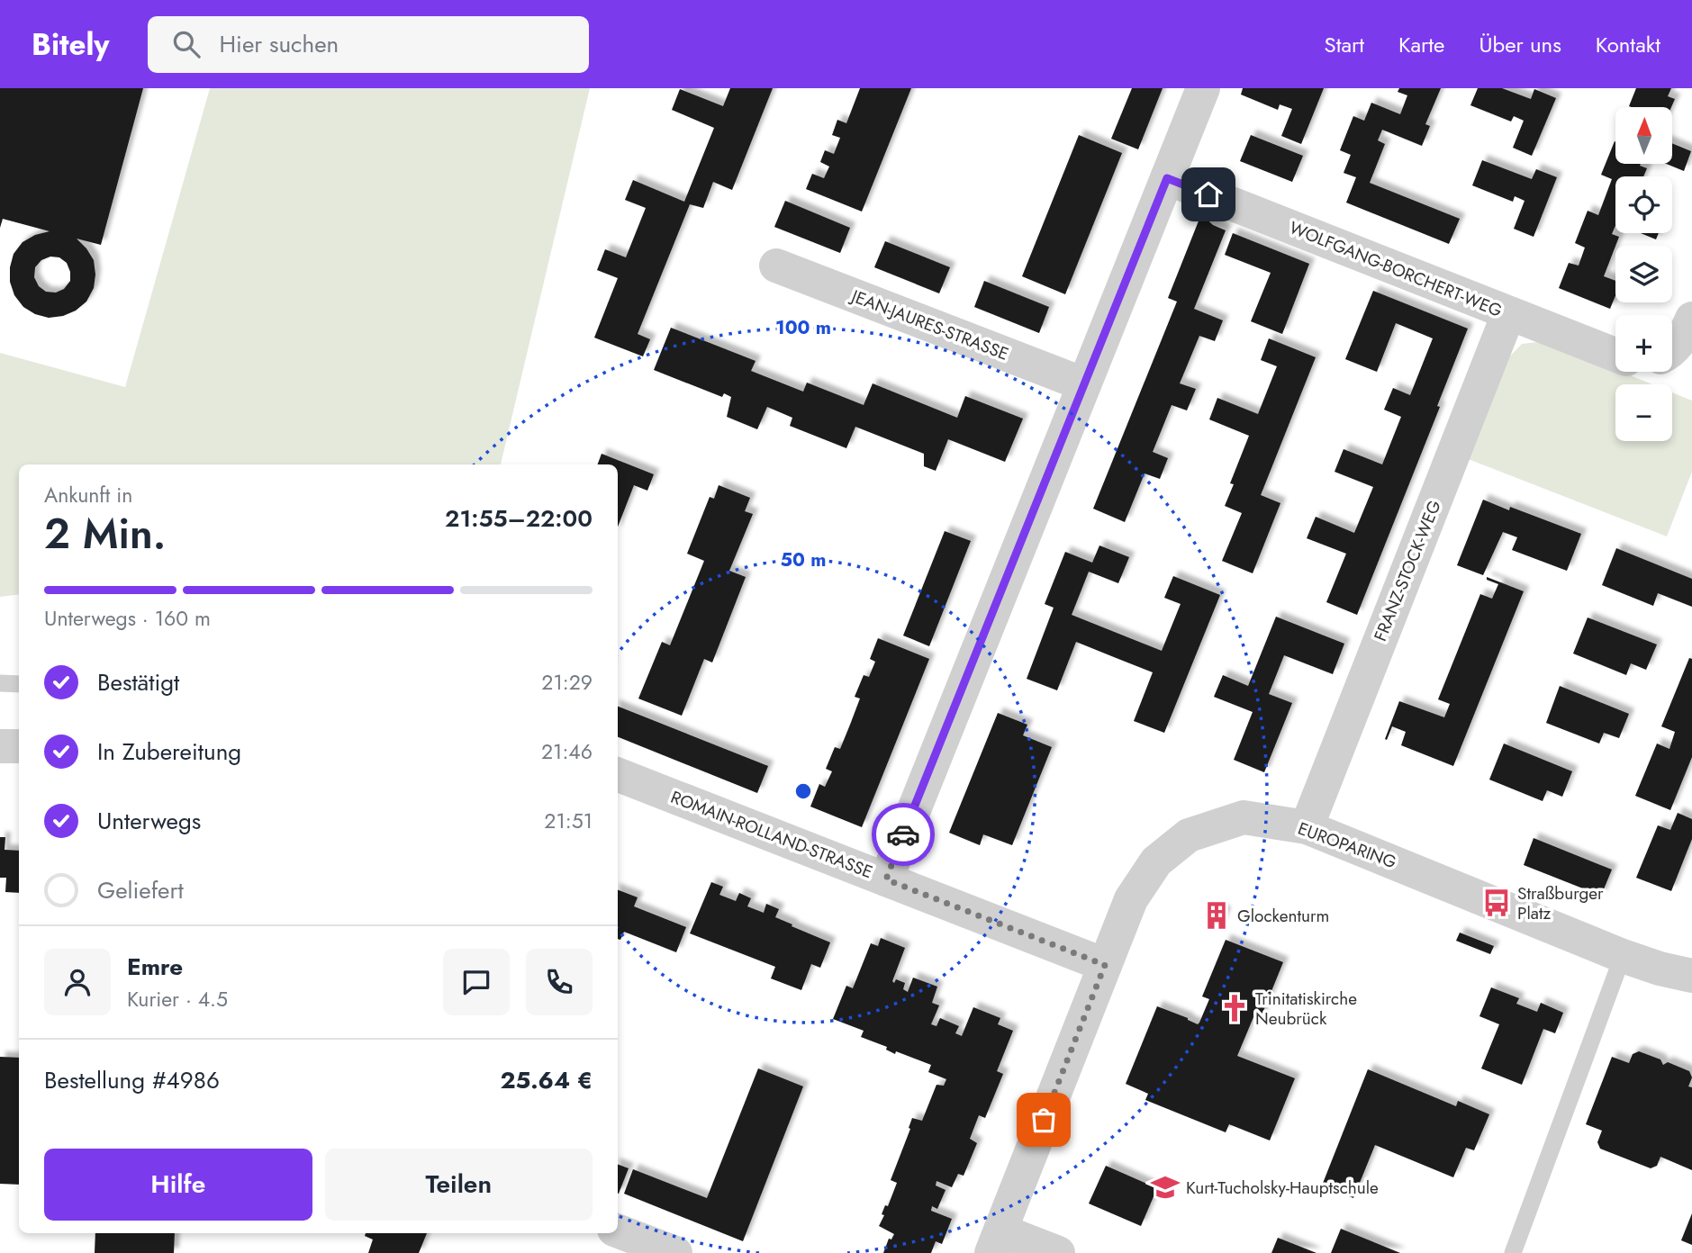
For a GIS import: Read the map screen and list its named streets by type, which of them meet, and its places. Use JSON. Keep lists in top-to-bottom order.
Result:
{
  "streets": {
    "street": [
      "WOLFGANG-BORCHERT-WEG",
      "JEAN-JAURES-STRASSE",
      "FRANZ-STOCK-WEG",
      "ROMAIN-ROLLAND-STRASSE",
      "EUROPARING"
    ]
  },
  "crossings": [
    ["WOLFGANG-BORCHERT-WEG", "FRANZ-STOCK-WEG"],
    ["FRANZ-STOCK-WEG", "EUROPARING"],
    ["ROMAIN-ROLLAND-STRASSE", "EUROPARING"]
  ],
  "places": {
    "bus stop": ["Straßburger Platz"],
    "building": ["Glockenturm"],
    "church": ["Trinitatiskirche Neubrück"],
    "school or university": ["Kurt-Tucholsky-Hauptschule"]
  },
  "north": "top",
  "page": {
    "header": "Bitely",
    "search": "Hier suchen",
    "nav": [
      "Start",
      "Karte",
      "Über uns",
      "Kontakt"
    ],
    "map_buttons": ["+", "−"],
    "heading": ["2 Min.", "Ankunft in", "21:55–22:00"],
    "panel": [
      "Emre",
      "Kurier · 4.5",
      "Bestellung #4986",
      "25.64 €"
    ],
    "bar": "Unterwegs · 160 m",
    "list": [
      ["Bestätigt", "21:29"],
      ["In Zubereitung", "21:46"],
      ["Unterwegs", "21:51"],
      "Geliefert"
    ],
    "buttons": ["Hilfe", "Teilen"]
  },
  "rings": ["100 m", "50 m"]
}
